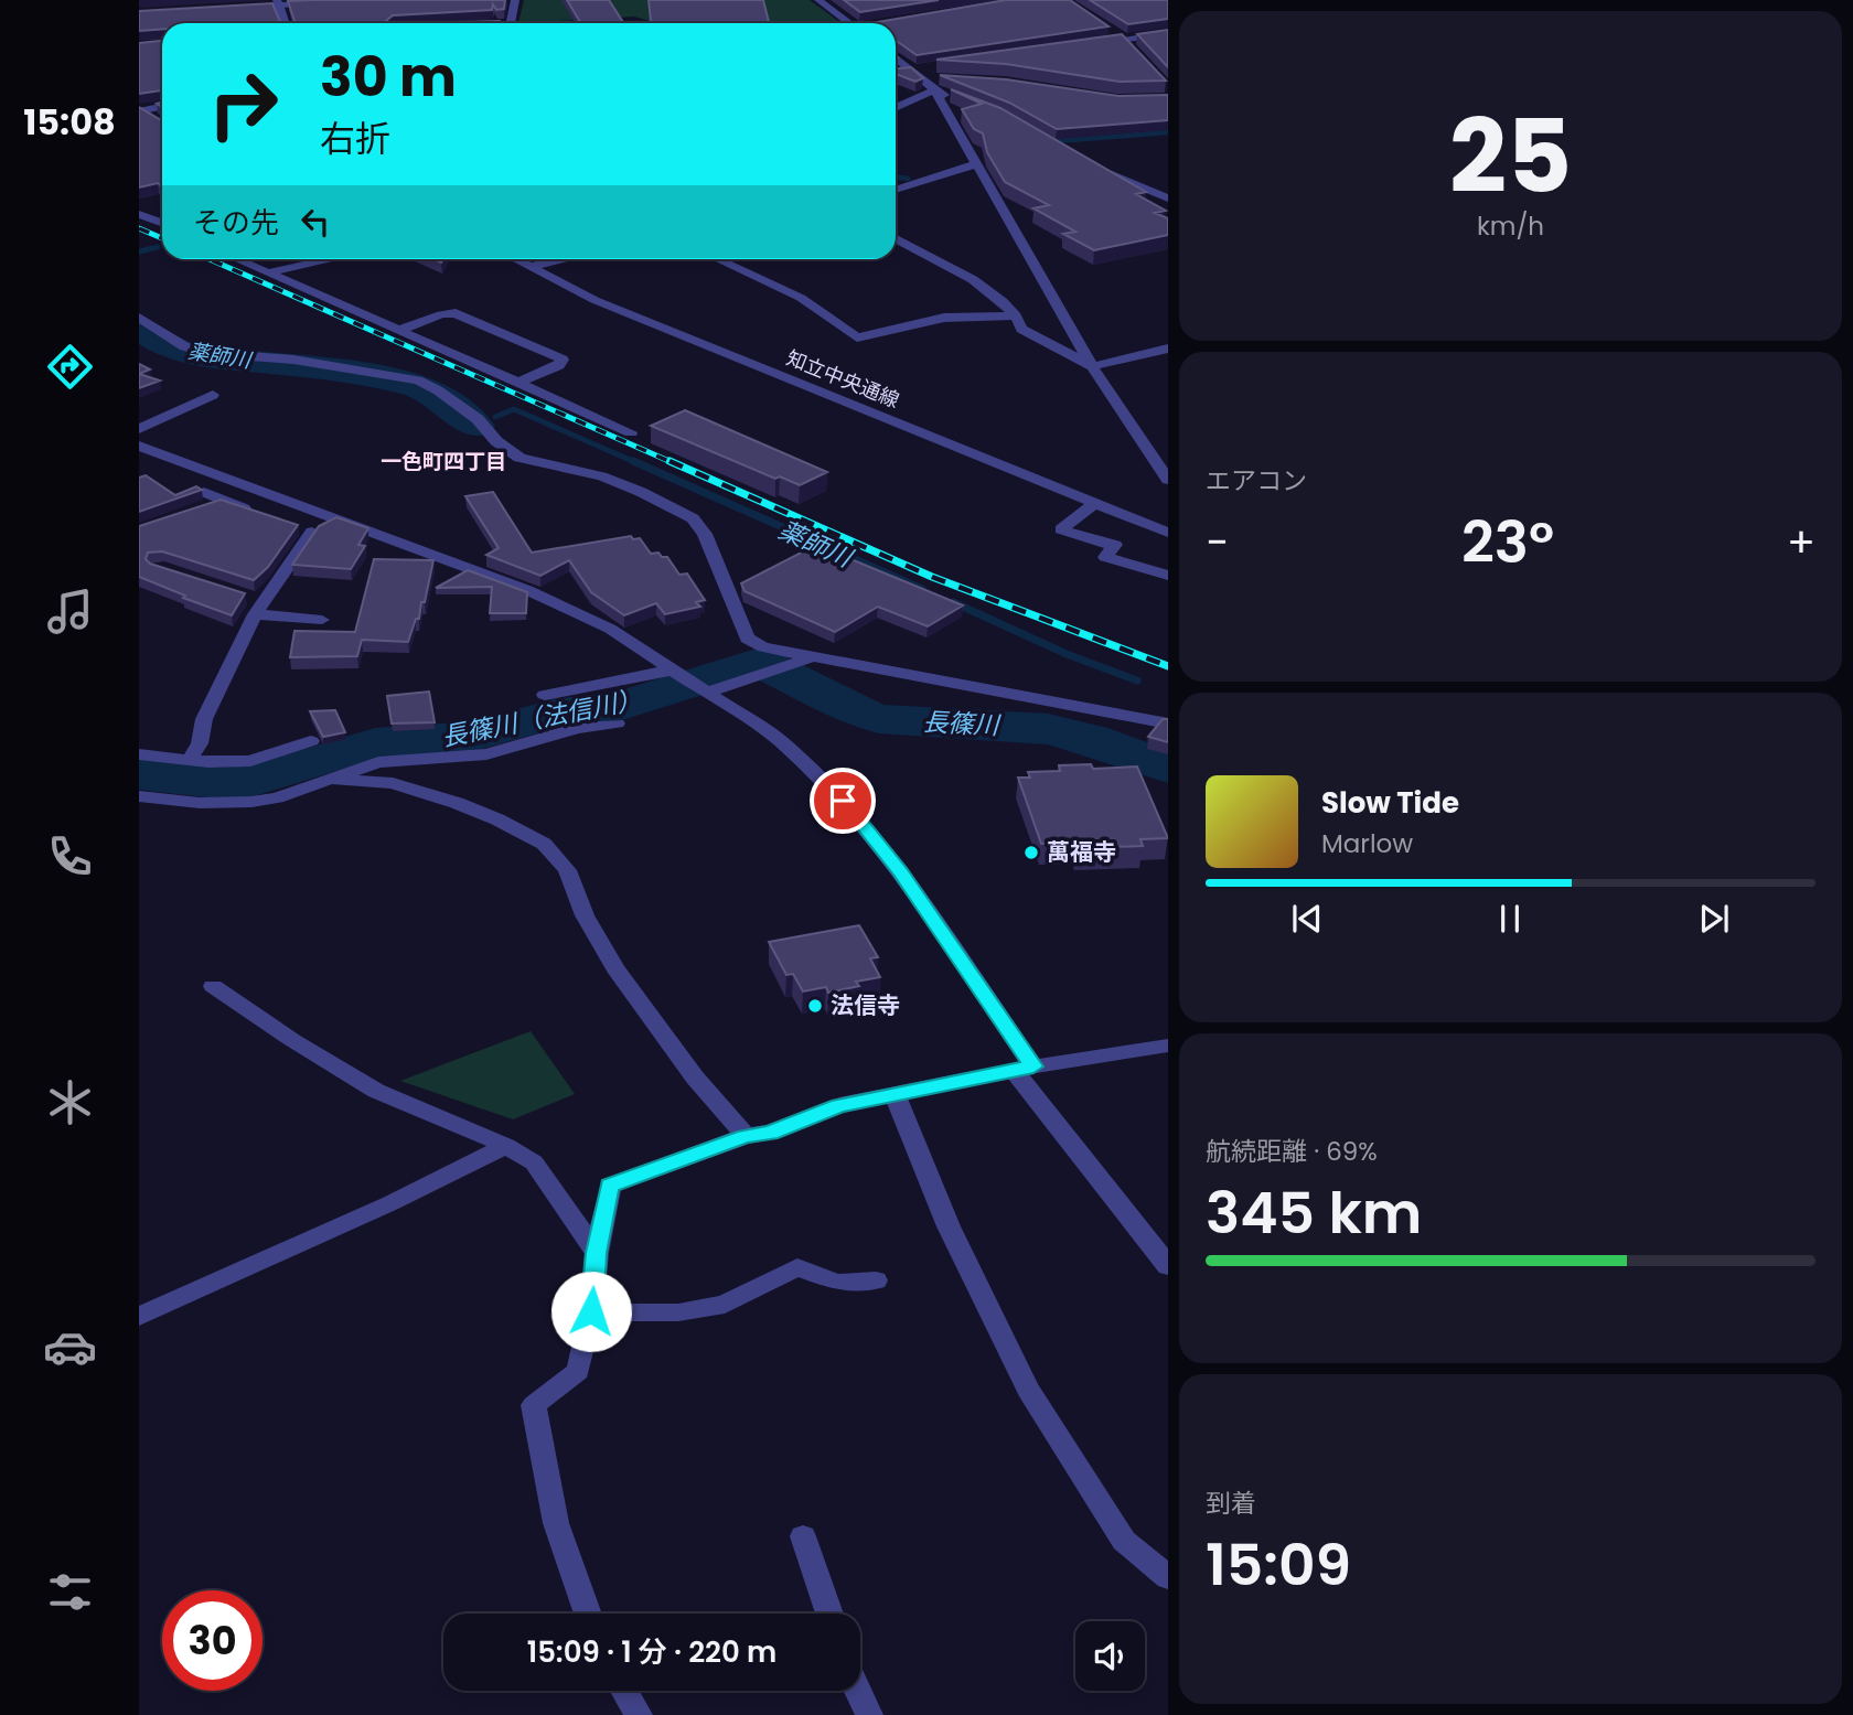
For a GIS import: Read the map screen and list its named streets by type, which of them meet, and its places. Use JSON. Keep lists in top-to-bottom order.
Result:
{
  "streets": {
    "street": ["知立中央通線"]
  },
  "districts": ["一色町四丁目"],
  "water": ["薬師川", "長篠川（法信川）", "長篠川"],
  "places": ["萬福寺", "法信寺"],
  "page": {
    "tabs": "15:08",
    "tile": [
      ["25", "km/h"],
      "エアコン",
      ["航続距離 · 69%", "345 km"],
      ["到着", "15:09"]
    ],
    "turn": ["30 m", "右折"],
    "then": "その先",
    "heat": ["−", "23°", "+"],
    "song": ["Slow Tide", "Marlow"],
    "limit": "30",
    "trip": "15:09 · 1 分 · 220 m"
  }
}
